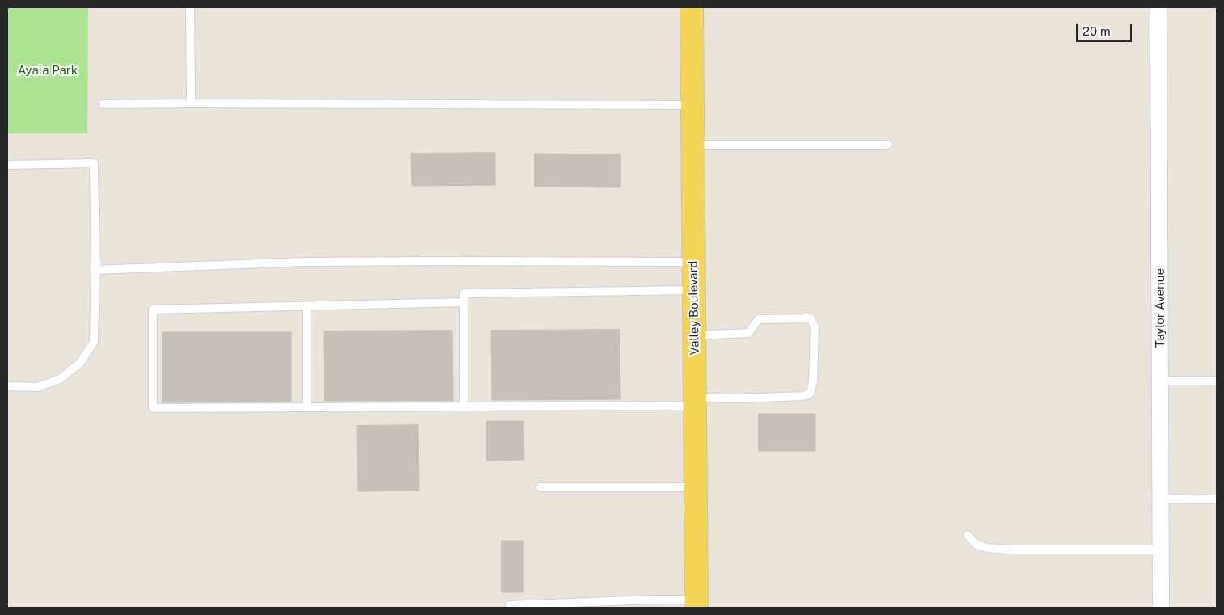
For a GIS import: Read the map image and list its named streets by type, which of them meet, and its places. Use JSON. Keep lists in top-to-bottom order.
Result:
{
  "streets": {
    "main road": ["Valley Boulevard"],
    "street": ["Taylor Avenue"]
  },
  "parks": ["Ayala Park"],
  "scale_bar": "20 m"
}
